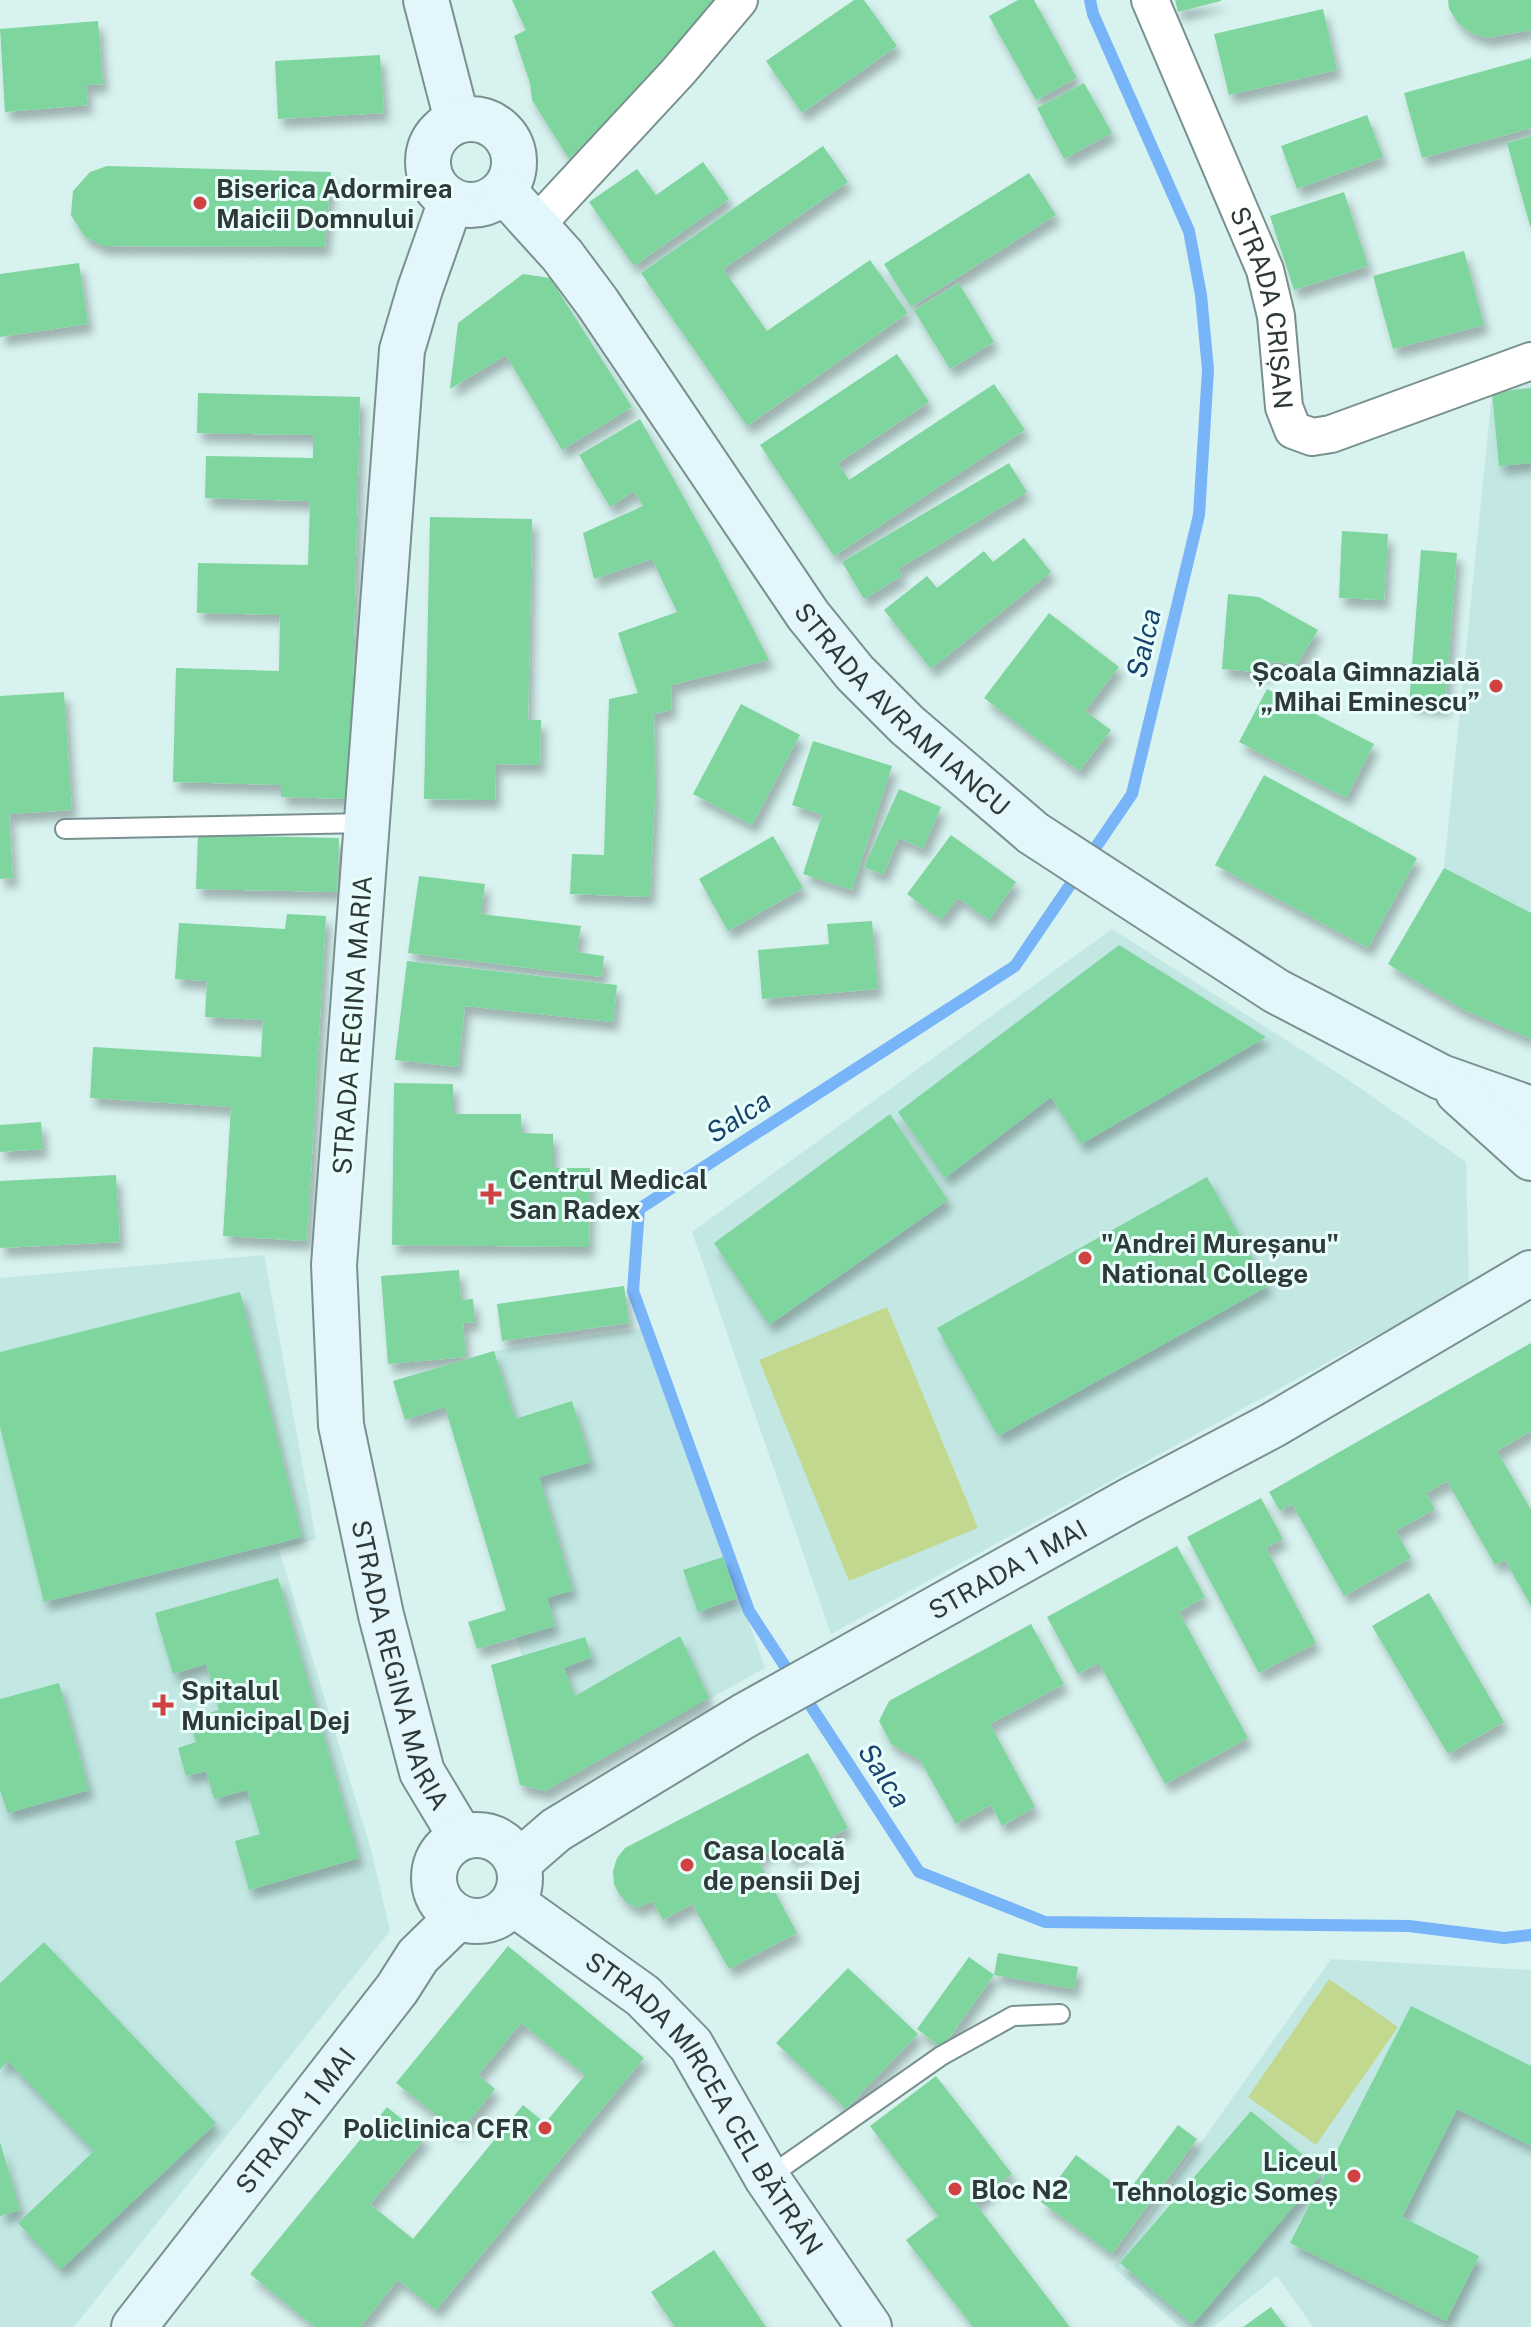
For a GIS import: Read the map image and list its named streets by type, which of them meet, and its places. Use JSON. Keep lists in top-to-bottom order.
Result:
{
  "streets": {
    "main road": [
      "STRADA AVRAM IANCU",
      "STRADA REGINA MARIA",
      "STRADA 1 MAI",
      "STRADA MIRCEA CEL BĂTRÂN"
    ],
    "street": ["STRADA CRIȘAN"]
  },
  "crossings": [
    ["STRADA AVRAM IANCU", "STRADA REGINA MARIA"],
    ["STRADA REGINA MARIA", "STRADA 1 MAI"],
    ["STRADA REGINA MARIA", "STRADA MIRCEA CEL BĂTRÂN"],
    ["STRADA 1 MAI", "STRADA MIRCEA CEL BĂTRÂN"]
  ],
  "water": ["Salca"],
  "places": {
    "other": [
      "Biserica Adormirea Maicii Domnului",
      "Școala Gimnazială „Mihai Eminescu”",
      "\"Andrei Mureșanu\" National College",
      "Casa locală de pensii Dej",
      "Policlinica CFR",
      "Liceul Tehnologic Someș",
      "Bloc N2"
    ],
    "health": ["Centrul Medical San Radex", "Spitalul Municipal Dej"]
  }
}
